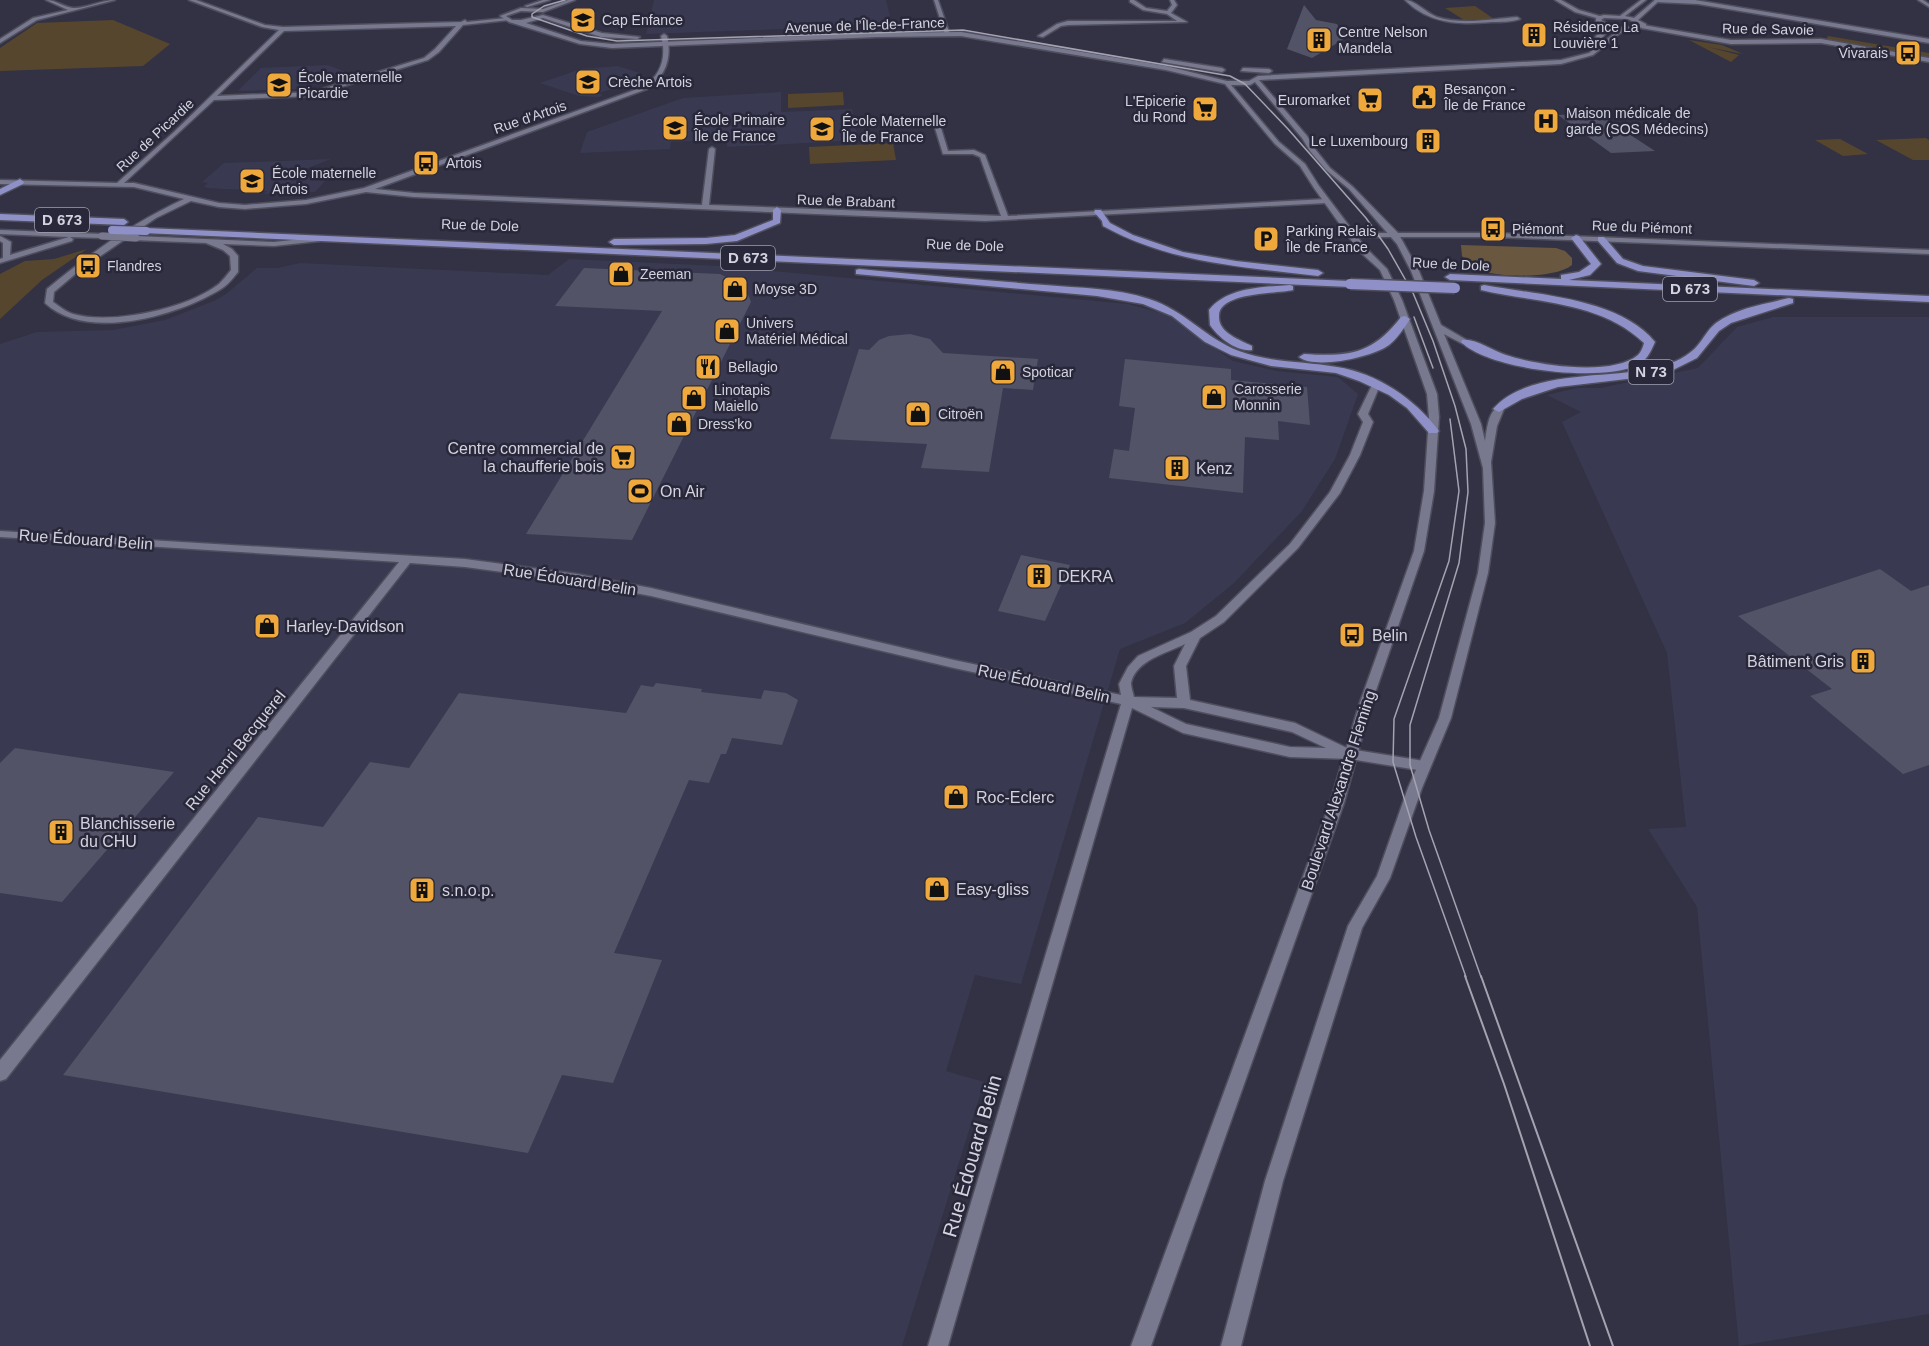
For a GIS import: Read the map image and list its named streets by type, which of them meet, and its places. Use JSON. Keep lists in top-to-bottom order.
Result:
{
  "streets": {
    "main road": ["D 673", "Rue de Dole", "N 73"],
    "street": [
      "Avenue de l’Île-de-France",
      "Rue de Savoie",
      "Rue d'Artois",
      "Rue de Picardie",
      "Rue de Brabant",
      "Rue du Piémont",
      "Rue Édouard Belin",
      "Rue Henri Becquerel",
      "Boulevard Alexandre Fleming"
    ]
  },
  "crossings": [
    ["Avenue de l’Île-de-France", "Rue d'Artois"],
    ["Avenue de l’Île-de-France", "Boulevard Alexandre Fleming"],
    ["Rue d'Artois", "Rue de Picardie"],
    ["Rue d'Artois", "Rue de Brabant"],
    ["Rue de Picardie", "Rue de Brabant"],
    ["Rue de Picardie", "Rue de Dole"],
    ["Rue de Brabant", "Boulevard Alexandre Fleming"],
    ["Rue de Dole", "N 73"],
    ["Rue du Piémont", "Boulevard Alexandre Fleming"],
    ["Rue Édouard Belin", "Rue Henri Becquerel"],
    ["Rue Édouard Belin", "Boulevard Alexandre Fleming"]
  ],
  "places": {
    "school or university": [
      "Cap Enfance",
      "Crèche Artois",
      "École maternelle Picardie",
      "École Primaire Île de France",
      "École Maternelle Île de France",
      "École maternelle Artois"
    ],
    "building": [
      "Résidence La Louvière 1",
      "Centre Nelson Mandela",
      "Le Luxembourg",
      "Kenz",
      "DEKRA",
      "Bâtiment Gris",
      "Blanchisserie du CHU",
      "s.n.o.p."
    ],
    "bus stop": [
      "Vivarais",
      "Artois",
      "Piémont",
      "Flandres",
      "Belin"
    ],
    "public building": ["Besançon - Île de France"],
    "supermarket": ["Euromarket", "L'Epicerie du Rond", "Centre commercial de la chaufferie bois"],
    "hospital": ["Maison médicale de garde (SOS Médecins)"],
    "parking": ["Parking Relais Île de France"],
    "shop": [
      "Zeeman",
      "Moyse 3D",
      "Univers Matériel Médical",
      "Spoticar",
      "Carosserie Monnin",
      "Linotapis Maiello",
      "Citroën",
      "Dress'ko",
      "Harley-Davidson",
      "Roc-Eclerc",
      "Easy-gliss"
    ],
    "restaurant": ["Bellagio"],
    "sports": ["On Air"]
  }
}
